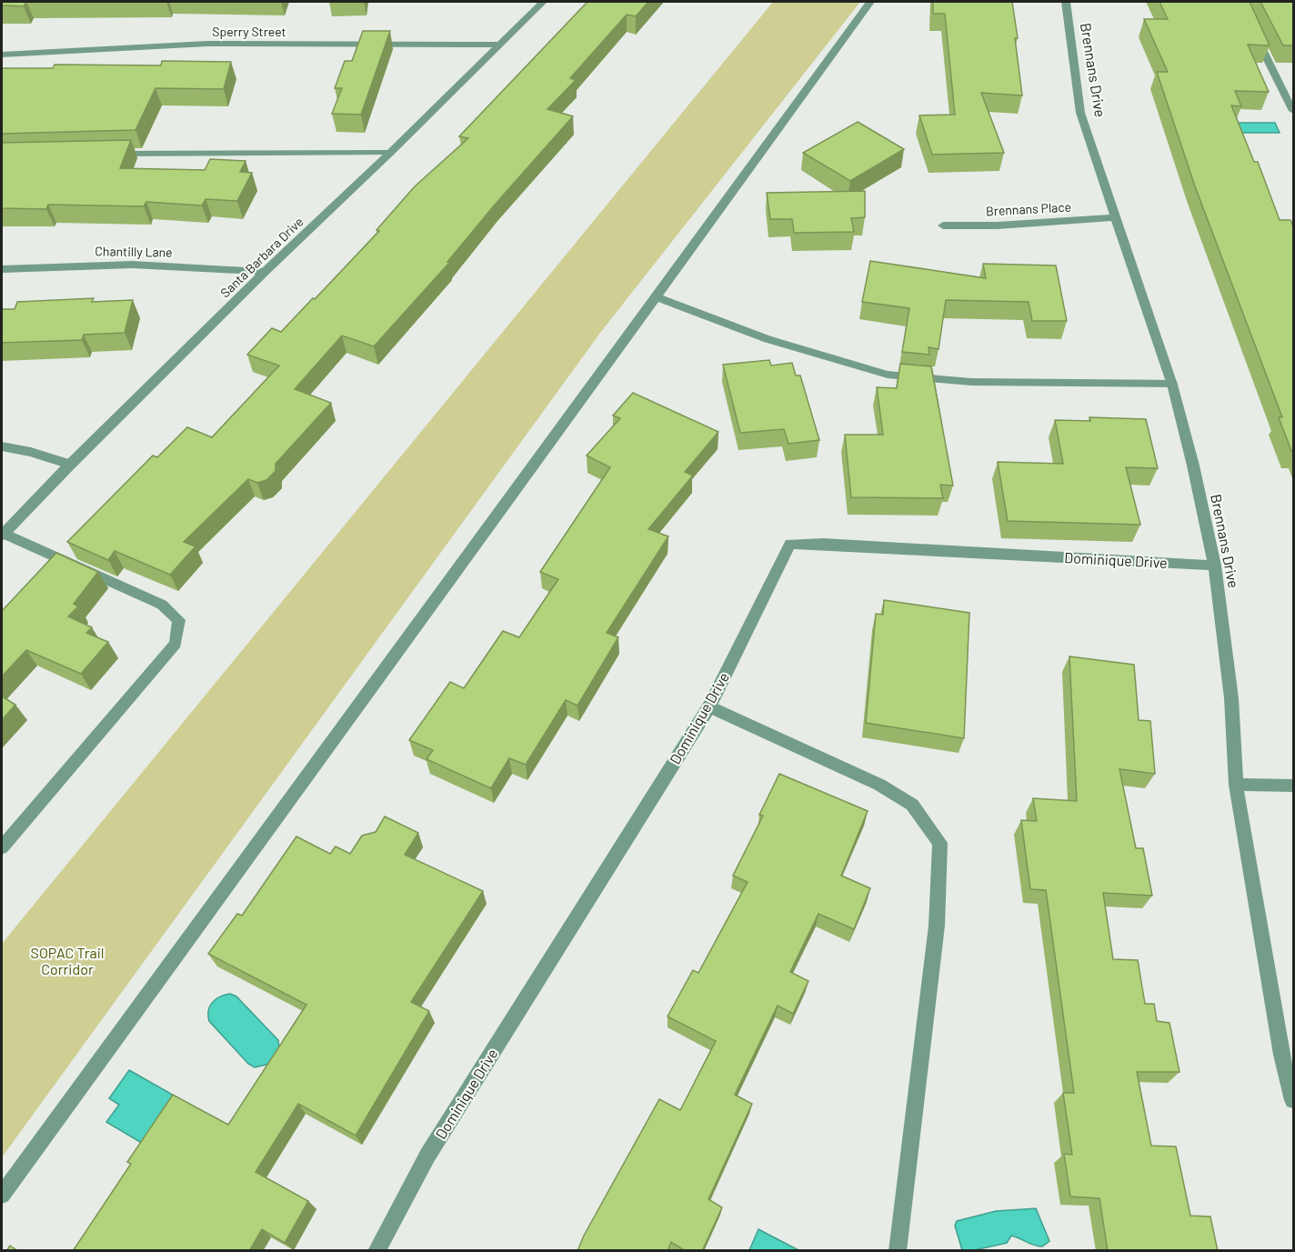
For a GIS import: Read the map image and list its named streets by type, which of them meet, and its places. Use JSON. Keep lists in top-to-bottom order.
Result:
{
  "streets": {
    "street": [
      "Sperry Street",
      "Brennans Drive",
      "Brennans Place",
      "Chantilly Lane",
      "Santa Barbara Drive",
      "Dominique Drive"
    ]
  },
  "crossings": [
    ["Sperry Street", "Santa Barbara Drive"],
    ["Brennans Drive", "Brennans Place"],
    ["Brennans Drive", "Dominique Drive"],
    ["Chantilly Lane", "Santa Barbara Drive"]
  ],
  "parks": ["SOPAC Trail Corridor"]
}
